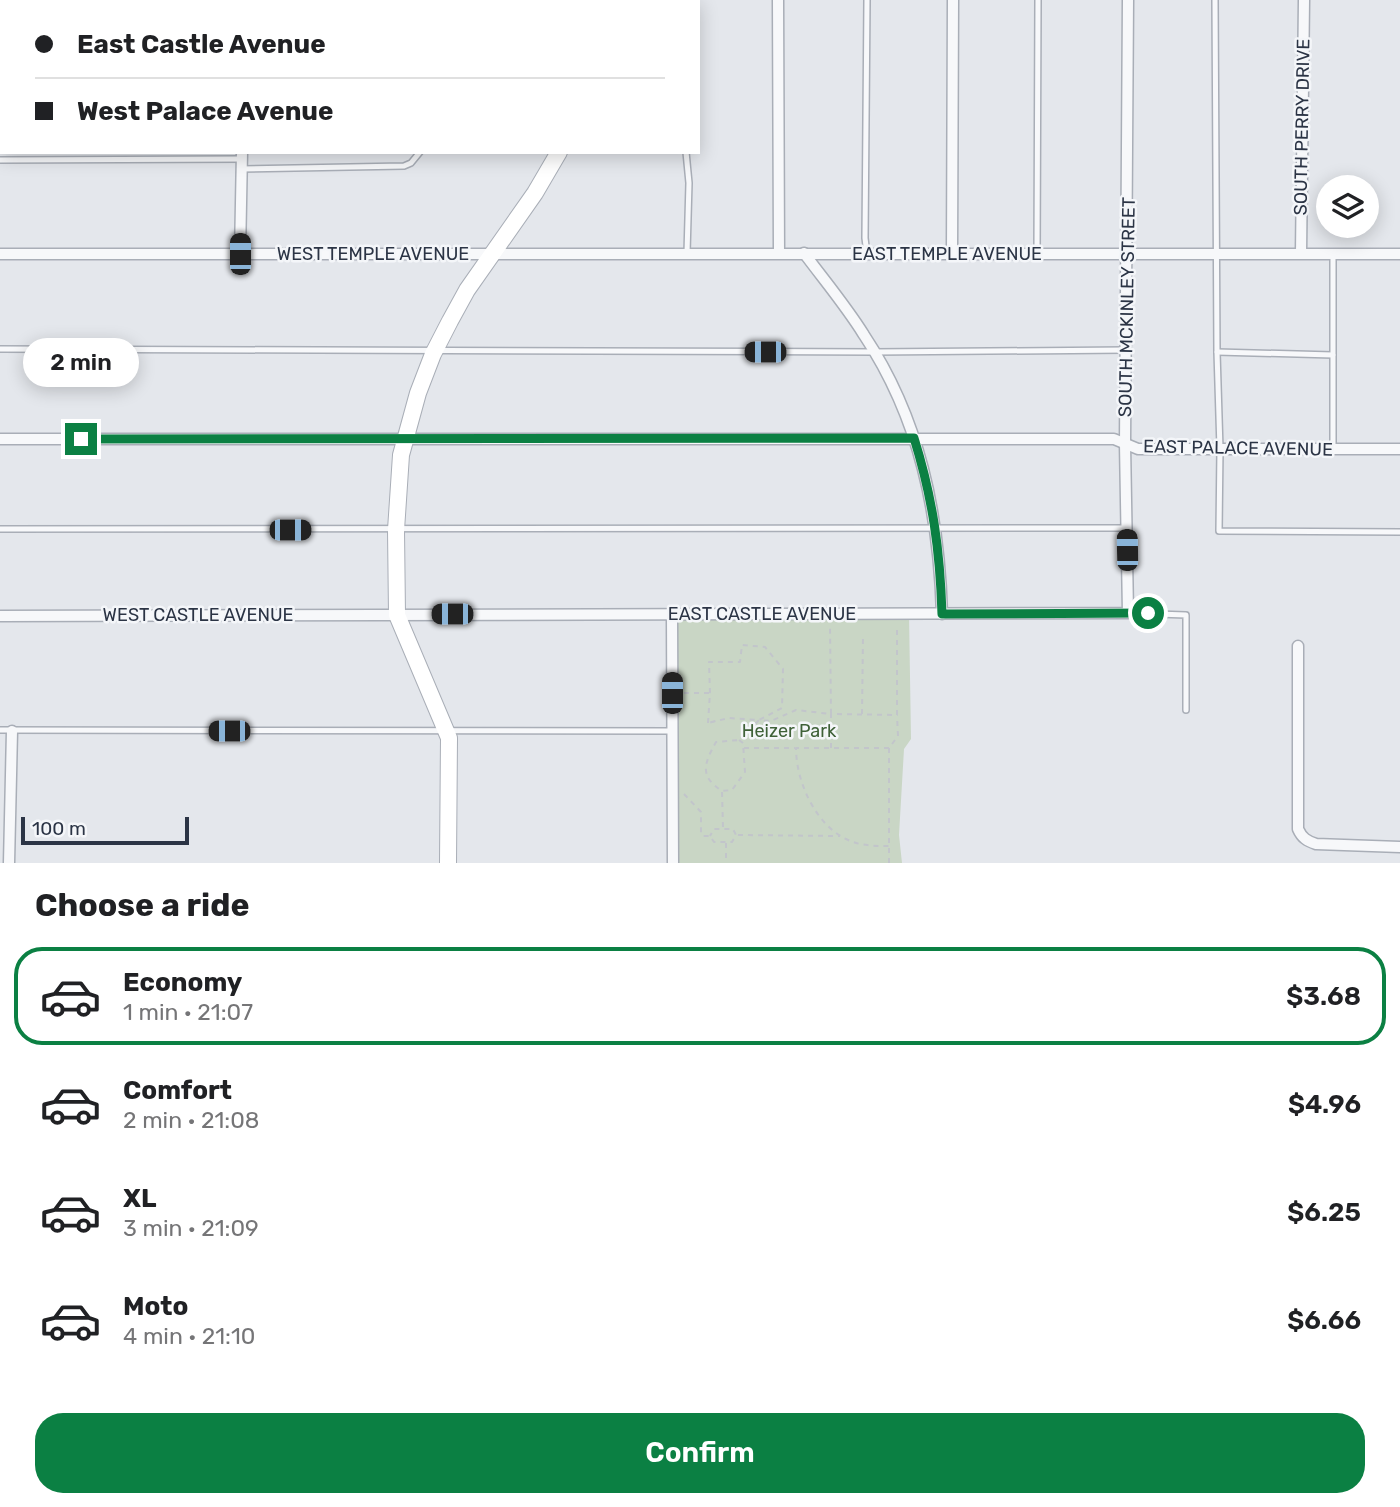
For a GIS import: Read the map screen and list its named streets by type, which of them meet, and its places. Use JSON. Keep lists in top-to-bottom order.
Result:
{
  "streets": {
    "street": [
      "SOUTH PERRY DRIVE",
      "WEST TEMPLE AVENUE",
      "EAST TEMPLE AVENUE",
      "SOUTH MCKINLEY STREET",
      "EAST PALACE AVENUE",
      "EAST CASTLE AVENUE",
      "WEST CASTLE AVENUE"
    ]
  },
  "crossings": [
    ["SOUTH PERRY DRIVE", "EAST TEMPLE AVENUE"],
    ["WEST TEMPLE AVENUE", "EAST TEMPLE AVENUE"],
    ["EAST TEMPLE AVENUE", "SOUTH MCKINLEY STREET"],
    ["SOUTH MCKINLEY STREET", "EAST PALACE AVENUE"],
    ["SOUTH MCKINLEY STREET", "EAST CASTLE AVENUE"],
    ["EAST CASTLE AVENUE", "WEST CASTLE AVENUE"]
  ],
  "parks": ["Heizer Park"],
  "scale_bar": "100 m",
  "page": {
    "banner": ["East Castle Avenue", "West Palace Avenue"],
    "bubble": "2 min",
    "scale": "100 m",
    "heading": "Choose a ride",
    "list": [
      {
        "name": "Economy",
        "note": "1 min · 21:07",
        "value": "$3.68"
      },
      {
        "name": "Comfort",
        "note": "2 min · 21:08",
        "value": "$4.96"
      },
      {
        "name": "XL",
        "note": "3 min · 21:09",
        "value": "$6.25"
      },
      {
        "name": "Moto",
        "note": "4 min · 21:10",
        "value": "$6.66"
      }
    ],
    "buttons": "Confirm"
  }
}
